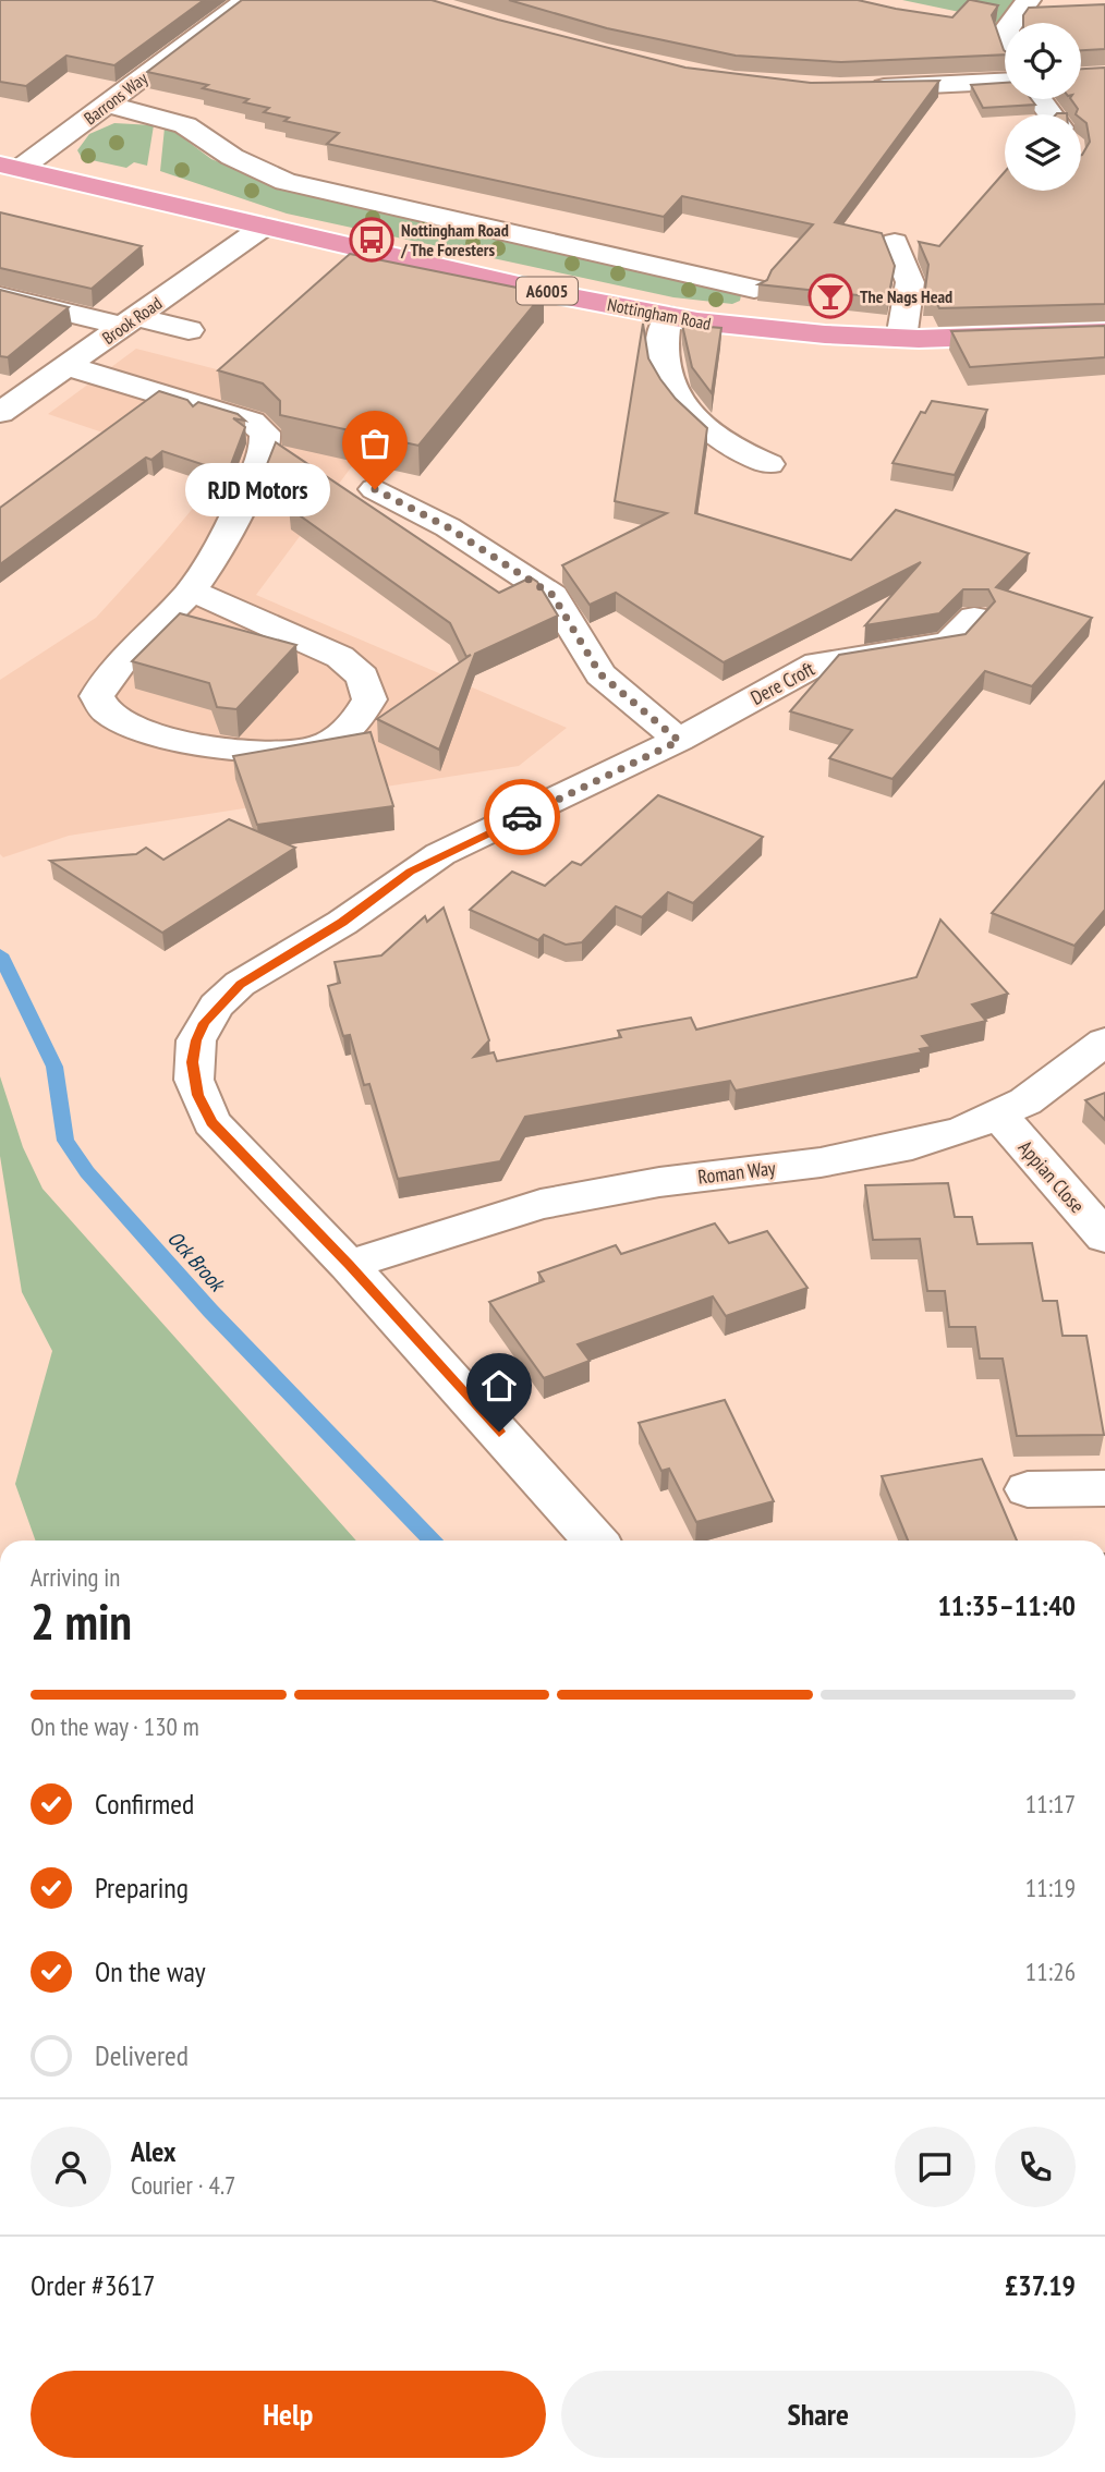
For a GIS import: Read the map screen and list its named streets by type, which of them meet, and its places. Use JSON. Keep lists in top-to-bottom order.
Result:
{
  "streets": {
    "main road": ["A6005", "Nottingham Road"],
    "street": [
      "Barrons Way",
      "Brook Road",
      "Dere Croft",
      "Roman Way",
      "Appian Close"
    ]
  },
  "crossings": [
    ["Barrons Way", "Nottingham Road"],
    ["Nottingham Road", "Brook Road"],
    ["Dere Croft", "Roman Way"],
    ["Roman Way", "Appian Close"]
  ],
  "water": ["Ock Brook"],
  "places": {
    "bus stop": ["Nottingham Road / The Foresters"],
    "bar": ["The Nags Head"],
    "other": ["RJD Motors"]
  },
  "page": {
    "bubble": "RJD Motors",
    "heading": ["2 min", "Arriving in", "11:35–11:40"],
    "panel": [
      "Alex",
      "Courier · 4.7",
      "Order #3617",
      "£37.19"
    ],
    "bar": "On the way · 130 m",
    "list": [
      ["Confirmed", "11:17"],
      ["Preparing", "11:19"],
      ["On the way", "11:26"],
      "Delivered"
    ],
    "buttons": ["Help", "Share"]
  }
}
